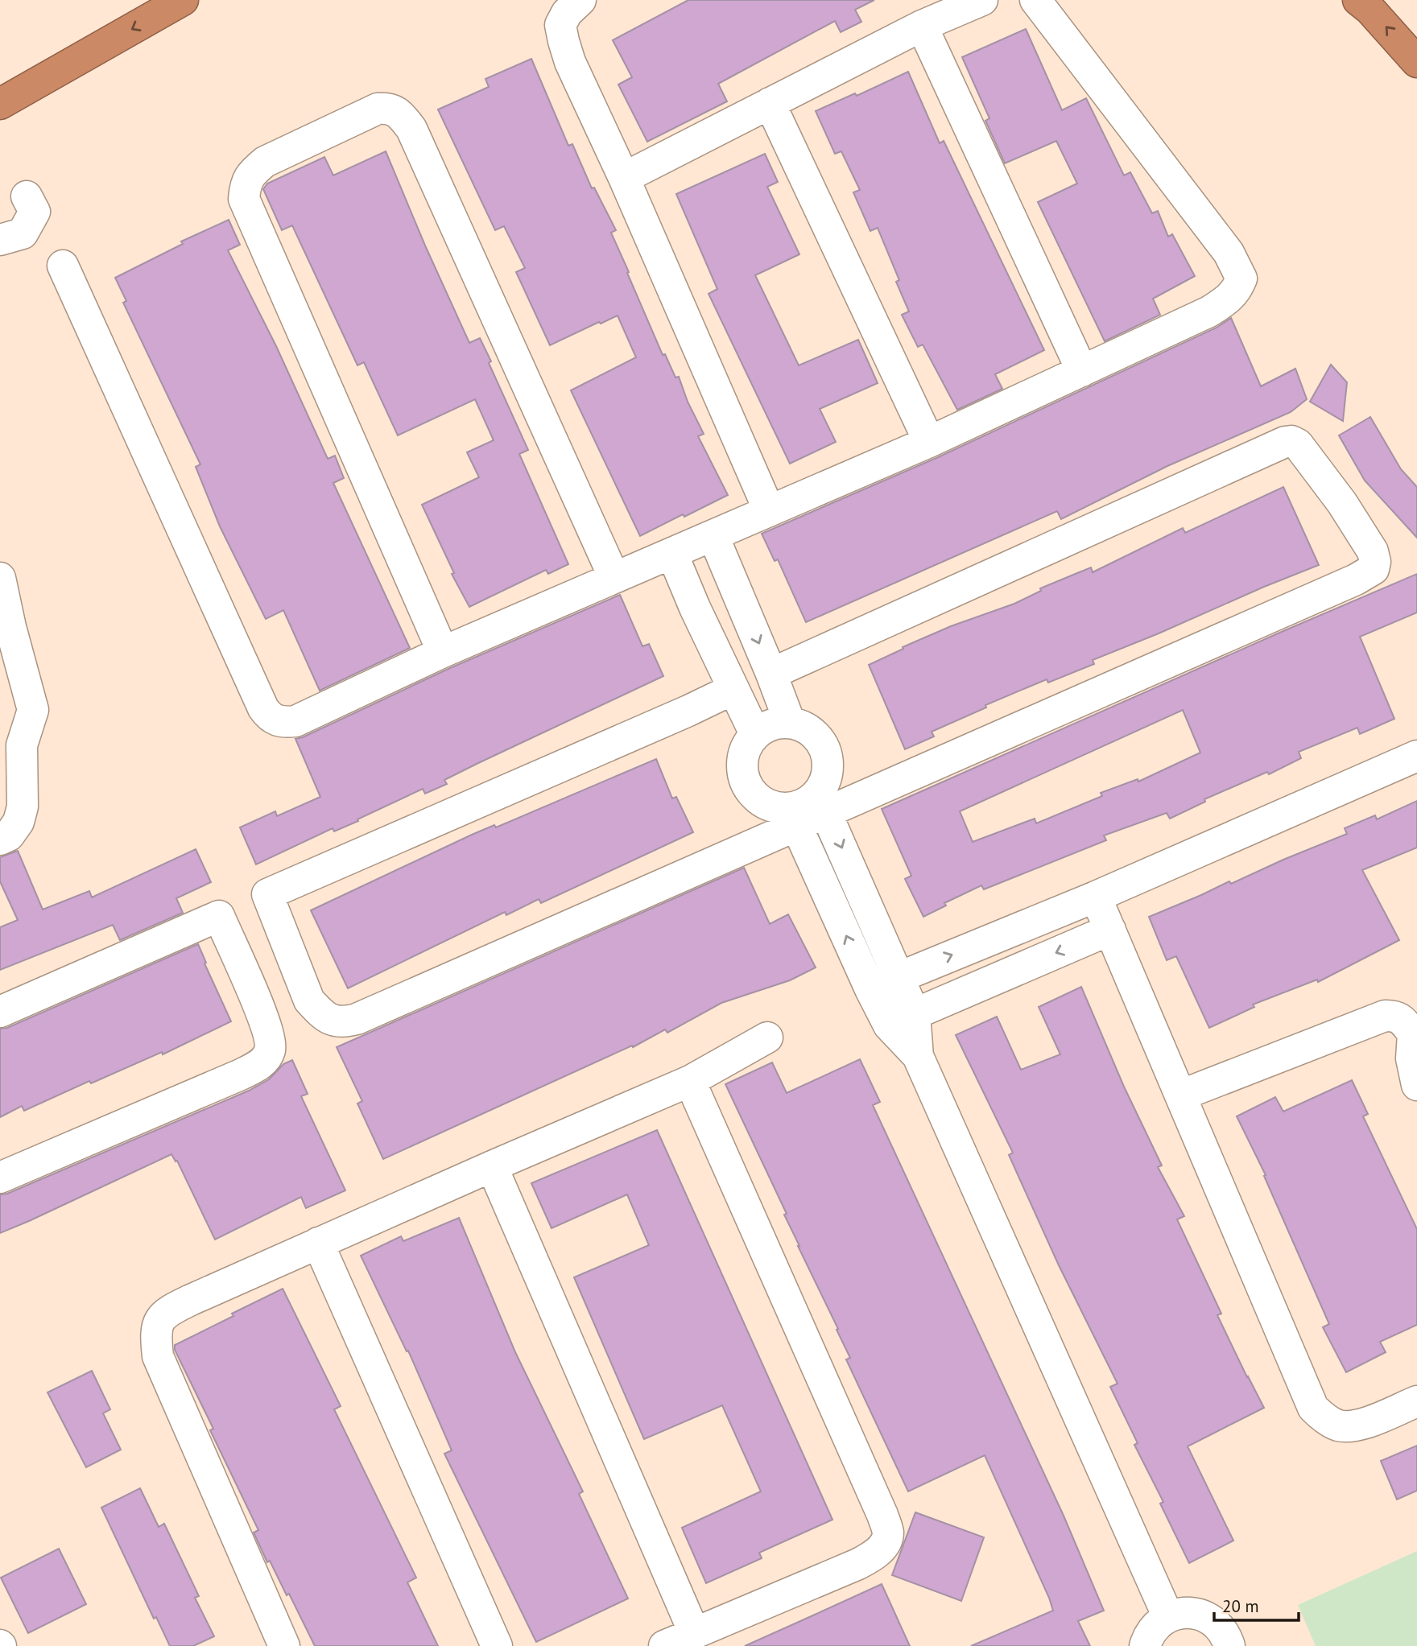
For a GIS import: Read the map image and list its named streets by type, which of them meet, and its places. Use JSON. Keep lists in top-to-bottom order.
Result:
{
  "scale_bar": "20 m"
}
